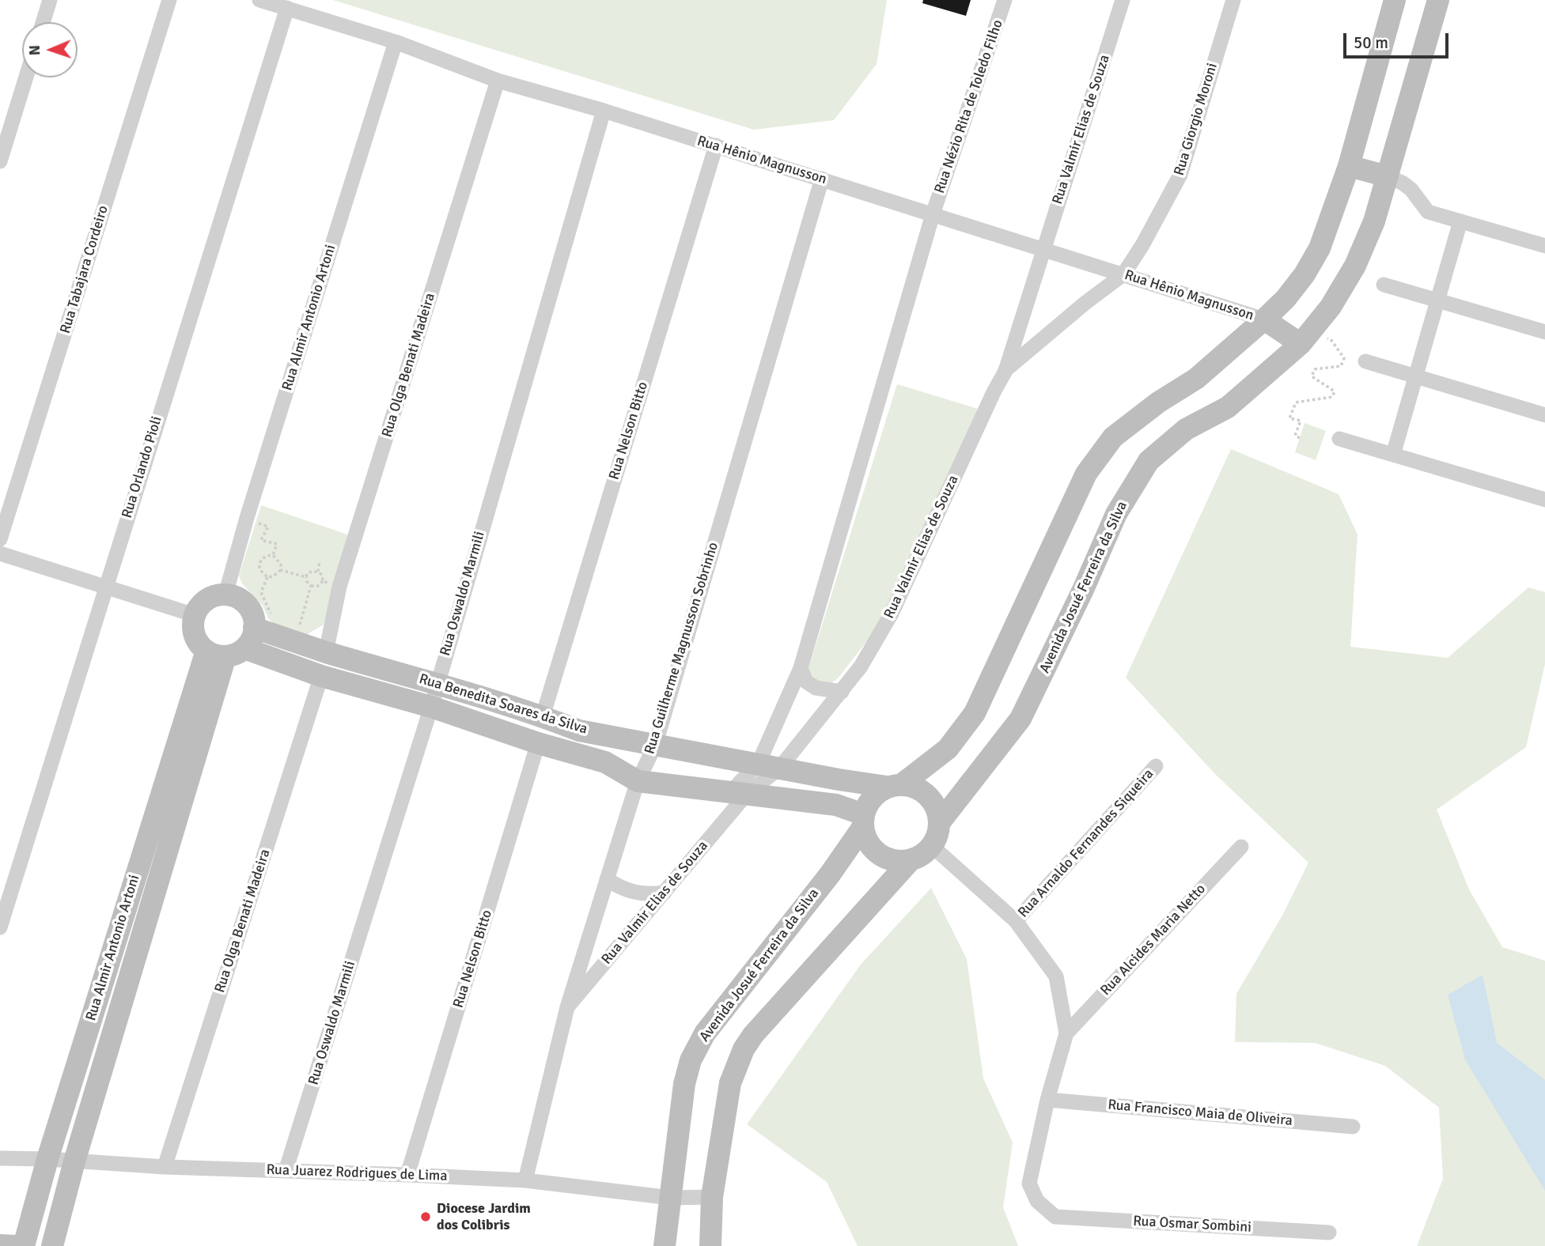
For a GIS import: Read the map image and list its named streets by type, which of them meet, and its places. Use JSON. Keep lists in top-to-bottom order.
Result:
{
  "streets": {
    "main road": ["Rua Almir Antonio Artoni", "Avenida Josué Ferreira da Silva", "Rua Benedita Soares da Silva"],
    "street": [
      "Rua Nézio Rita de Toledo Filho",
      "Rua Giorgio Moroni",
      "Rua Valmir Elias de Souza",
      "Rua Hênio Magnusson",
      "Rua Tabajara Cordeiro",
      "Rua Olga Benati Madeira",
      "Rua Nelson Bitto",
      "Rua Orlando Pioli",
      "Rua Oswaldo Marmili",
      "Rua Guilherme Magnusson Sobrinho",
      "Rua Arnaldo Fernandes Siqueira",
      "Rua Alcides Maria Netto",
      "Rua Francisco Maia de Oliveira",
      "Rua Juarez Rodrigues de Lima",
      "Rua Osmar Sombini"
    ]
  },
  "crossings": [
    ["Rua Nézio Rita de Toledo Filho", "Rua Valmir Elias de Souza"],
    ["Rua Nézio Rita de Toledo Filho", "Rua Hênio Magnusson"],
    ["Rua Nézio Rita de Toledo Filho", "Rua Benedita Soares da Silva"],
    ["Rua Giorgio Moroni", "Rua Valmir Elias de Souza"],
    ["Rua Giorgio Moroni", "Rua Hênio Magnusson"],
    ["Rua Valmir Elias de Souza", "Rua Hênio Magnusson"],
    ["Rua Valmir Elias de Souza", "Rua Guilherme Magnusson Sobrinho"],
    ["Rua Valmir Elias de Souza", "Rua Benedita Soares da Silva"],
    ["Rua Hênio Magnusson", "Rua Almir Antonio Artoni"],
    ["Rua Hênio Magnusson", "Rua Olga Benati Madeira"],
    ["Rua Hênio Magnusson", "Rua Nelson Bitto"],
    ["Rua Hênio Magnusson", "Rua Orlando Pioli"],
    ["Rua Hênio Magnusson", "Rua Oswaldo Marmili"],
    ["Rua Hênio Magnusson", "Rua Guilherme Magnusson Sobrinho"],
    ["Rua Almir Antonio Artoni", "Rua Benedita Soares da Silva"],
    ["Rua Almir Antonio Artoni", "Rua Juarez Rodrigues de Lima"],
    ["Rua Olga Benati Madeira", "Rua Benedita Soares da Silva"],
    ["Rua Olga Benati Madeira", "Rua Juarez Rodrigues de Lima"],
    ["Rua Nelson Bitto", "Rua Benedita Soares da Silva"],
    ["Rua Nelson Bitto", "Rua Juarez Rodrigues de Lima"],
    ["Avenida Josué Ferreira da Silva", "Rua Benedita Soares da Silva"],
    ["Avenida Josué Ferreira da Silva", "Rua Juarez Rodrigues de Lima"],
    ["Rua Oswaldo Marmili", "Rua Benedita Soares da Silva"],
    ["Rua Oswaldo Marmili", "Rua Juarez Rodrigues de Lima"],
    ["Rua Guilherme Magnusson Sobrinho", "Rua Benedita Soares da Silva"],
    ["Rua Guilherme Magnusson Sobrinho", "Rua Juarez Rodrigues de Lima"],
    ["Rua Francisco Maia de Oliveira", "Rua Osmar Sombini"]
  ],
  "places": ["Diocese Jardim dos Colibris"],
  "scale_bar": "50 m",
  "north": "left"
}
